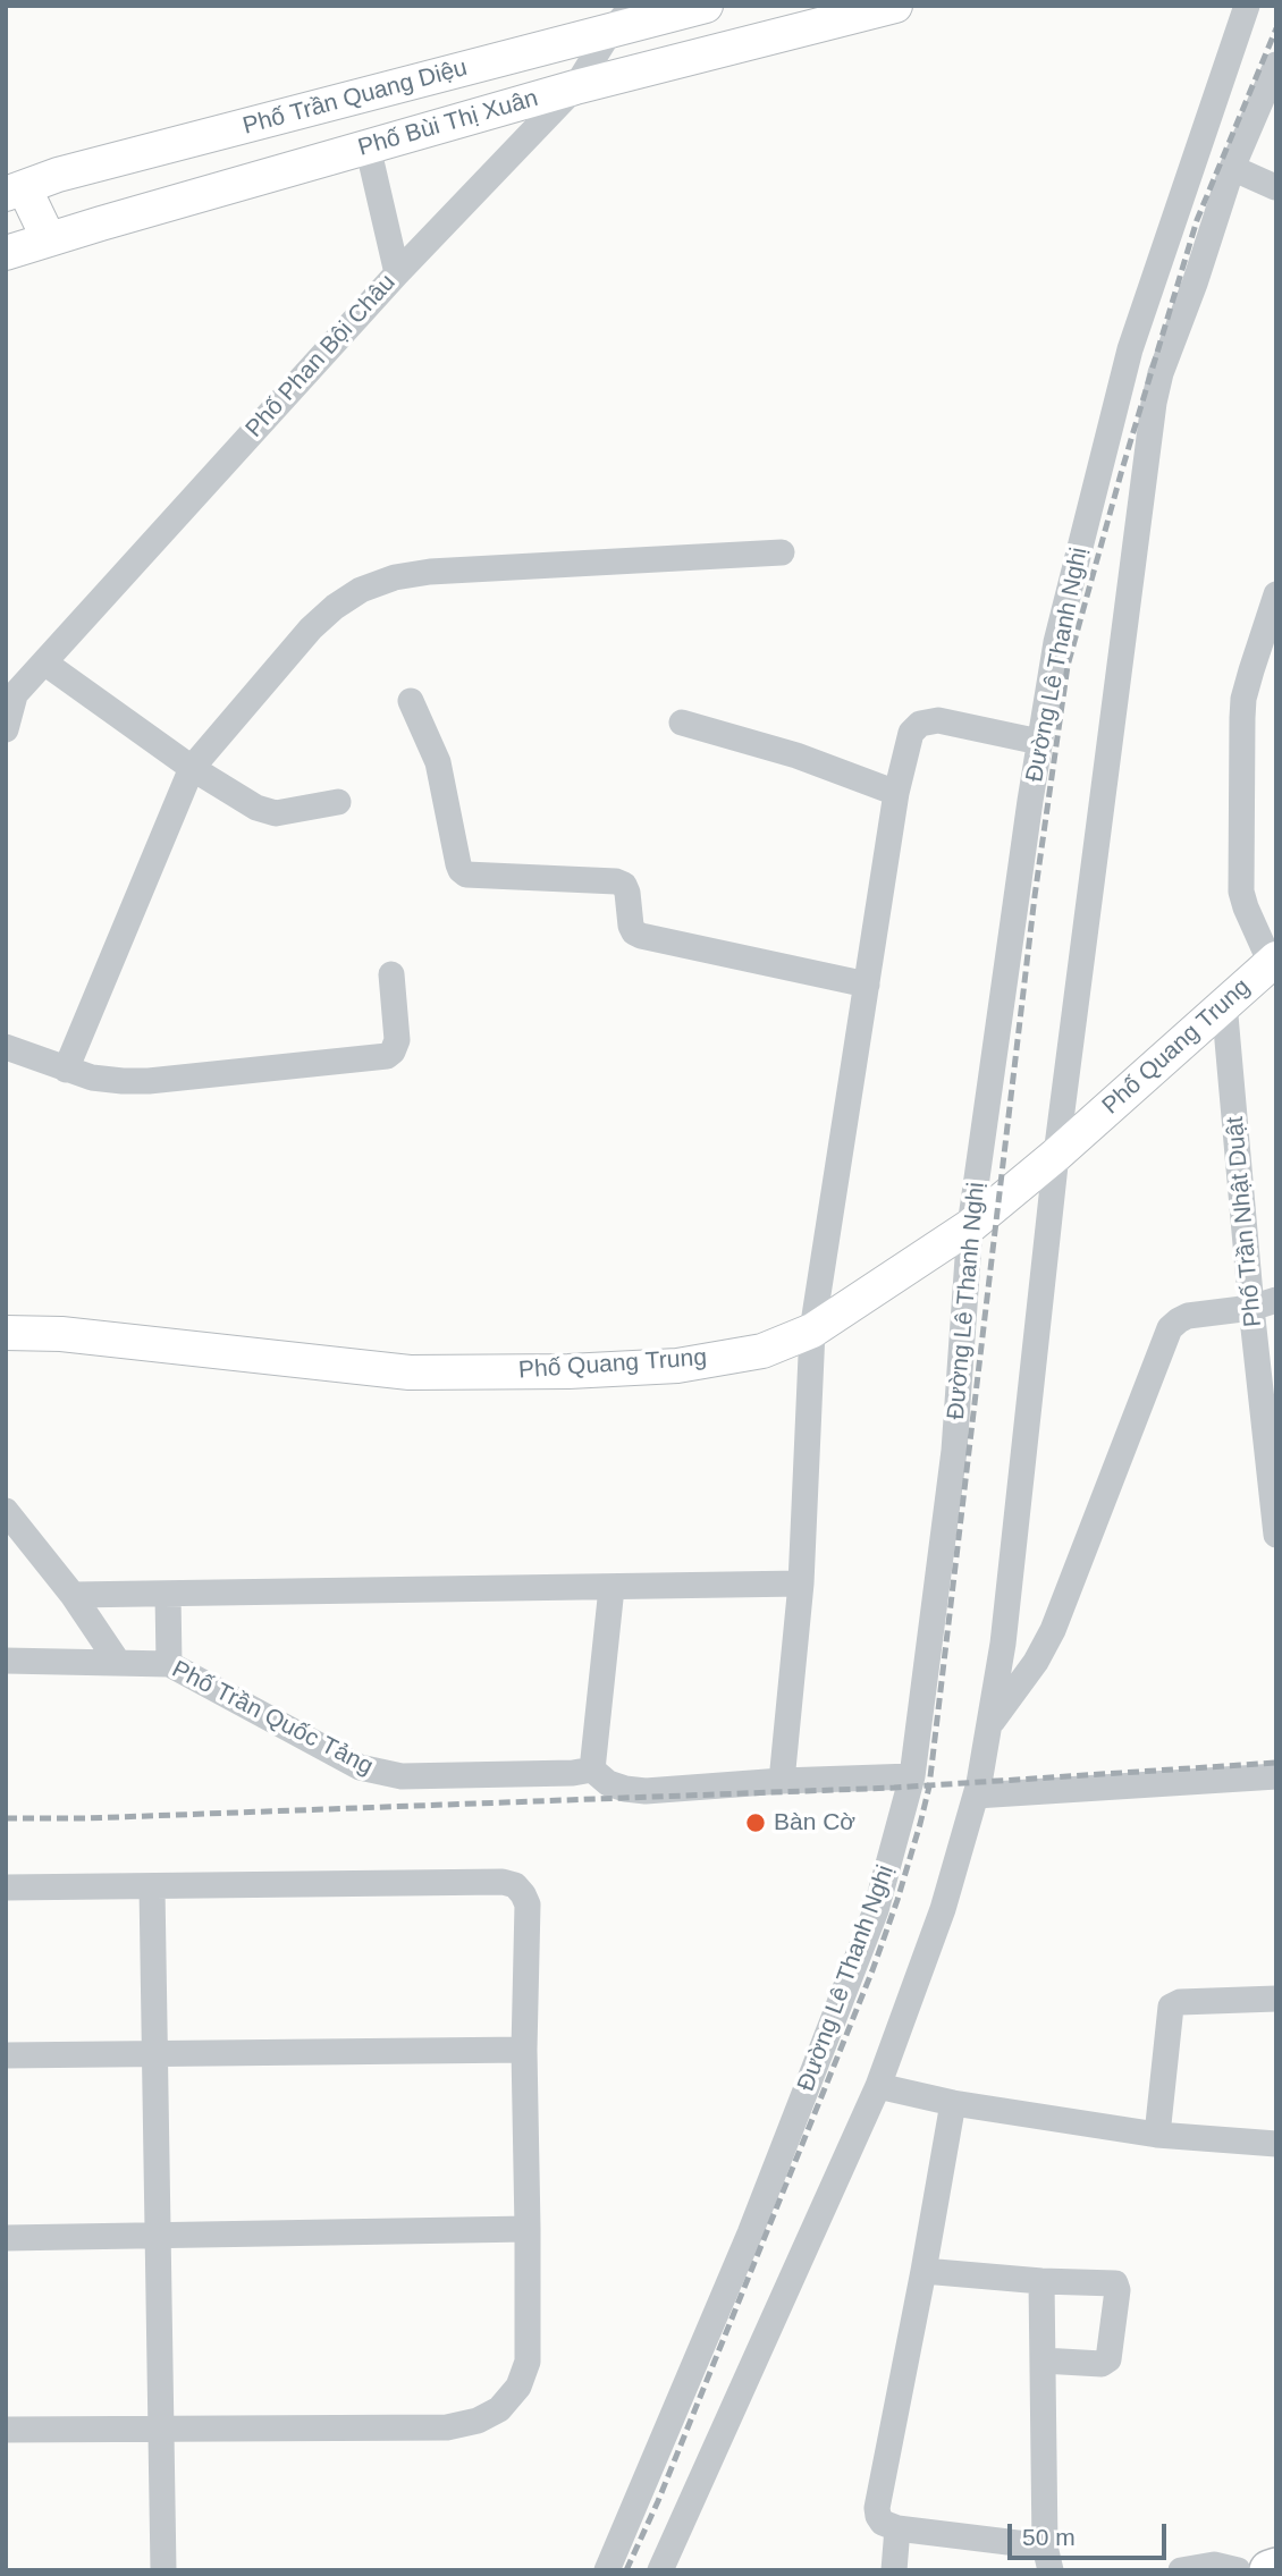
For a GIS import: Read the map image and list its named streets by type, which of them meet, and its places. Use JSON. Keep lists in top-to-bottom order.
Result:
{
  "streets": {
    "main road": ["Phố Trần Quang Diệu", "Phố Bùi Thị Xuân", "Phố Quang Trung"],
    "street": [
      "Phố Phan Bội Châu",
      "Đường Lê Thanh Nghị",
      "Phố Trần Nhật Duật",
      "Phố Trần Quốc Tảng"
    ]
  },
  "crossings": [
    ["Phố Trần Quang Diệu", "Phố Phan Bội Châu"],
    ["Phố Bùi Thị Xuân", "Phố Phan Bội Châu"],
    ["Đường Lê Thanh Nghị", "Phố Quang Trung"],
    ["Phố Quang Trung", "Phố Trần Nhật Duật"]
  ],
  "places": ["Bàn Cờ"],
  "scale_bar": "50 m"
}
